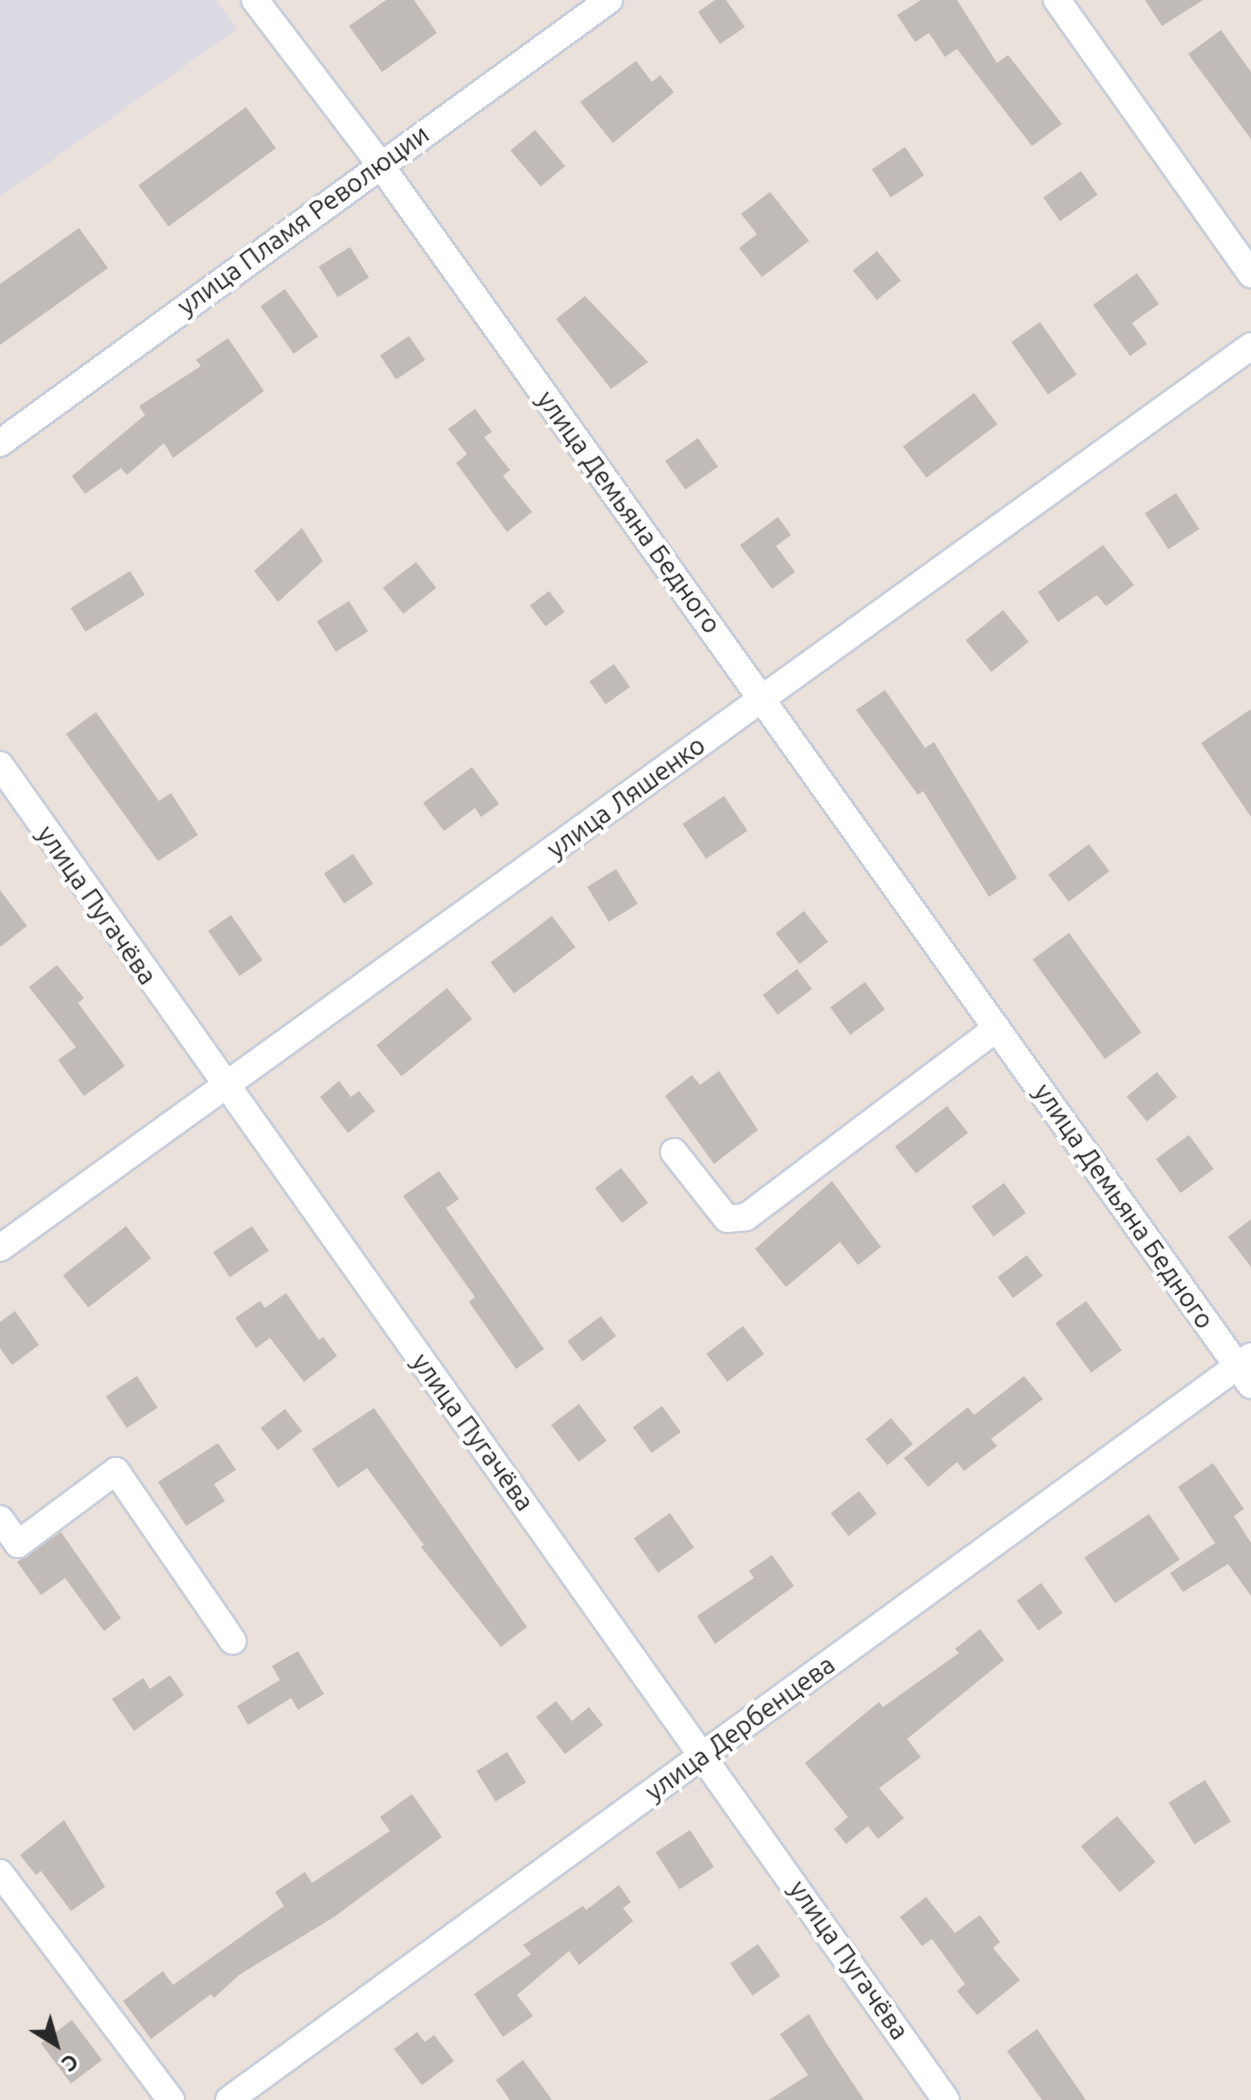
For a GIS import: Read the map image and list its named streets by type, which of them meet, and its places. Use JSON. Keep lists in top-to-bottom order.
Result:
{
  "streets": {
    "street": [
      "улица Пламя Революции",
      "улица Демьяна Бедного",
      "улица Ляшенко",
      "улица Пугачёва",
      "улица Дербенцева"
    ]
  },
  "crossings": [
    ["улица Пламя Революции", "улица Демьяна Бедного"],
    ["улица Демьяна Бедного", "улица Ляшенко"],
    ["улица Демьяна Бедного", "улица Дербенцева"],
    ["улица Ляшенко", "улица Пугачёва"],
    ["улица Пугачёва", "улица Дербенцева"]
  ],
  "north": "bottom right"
}
